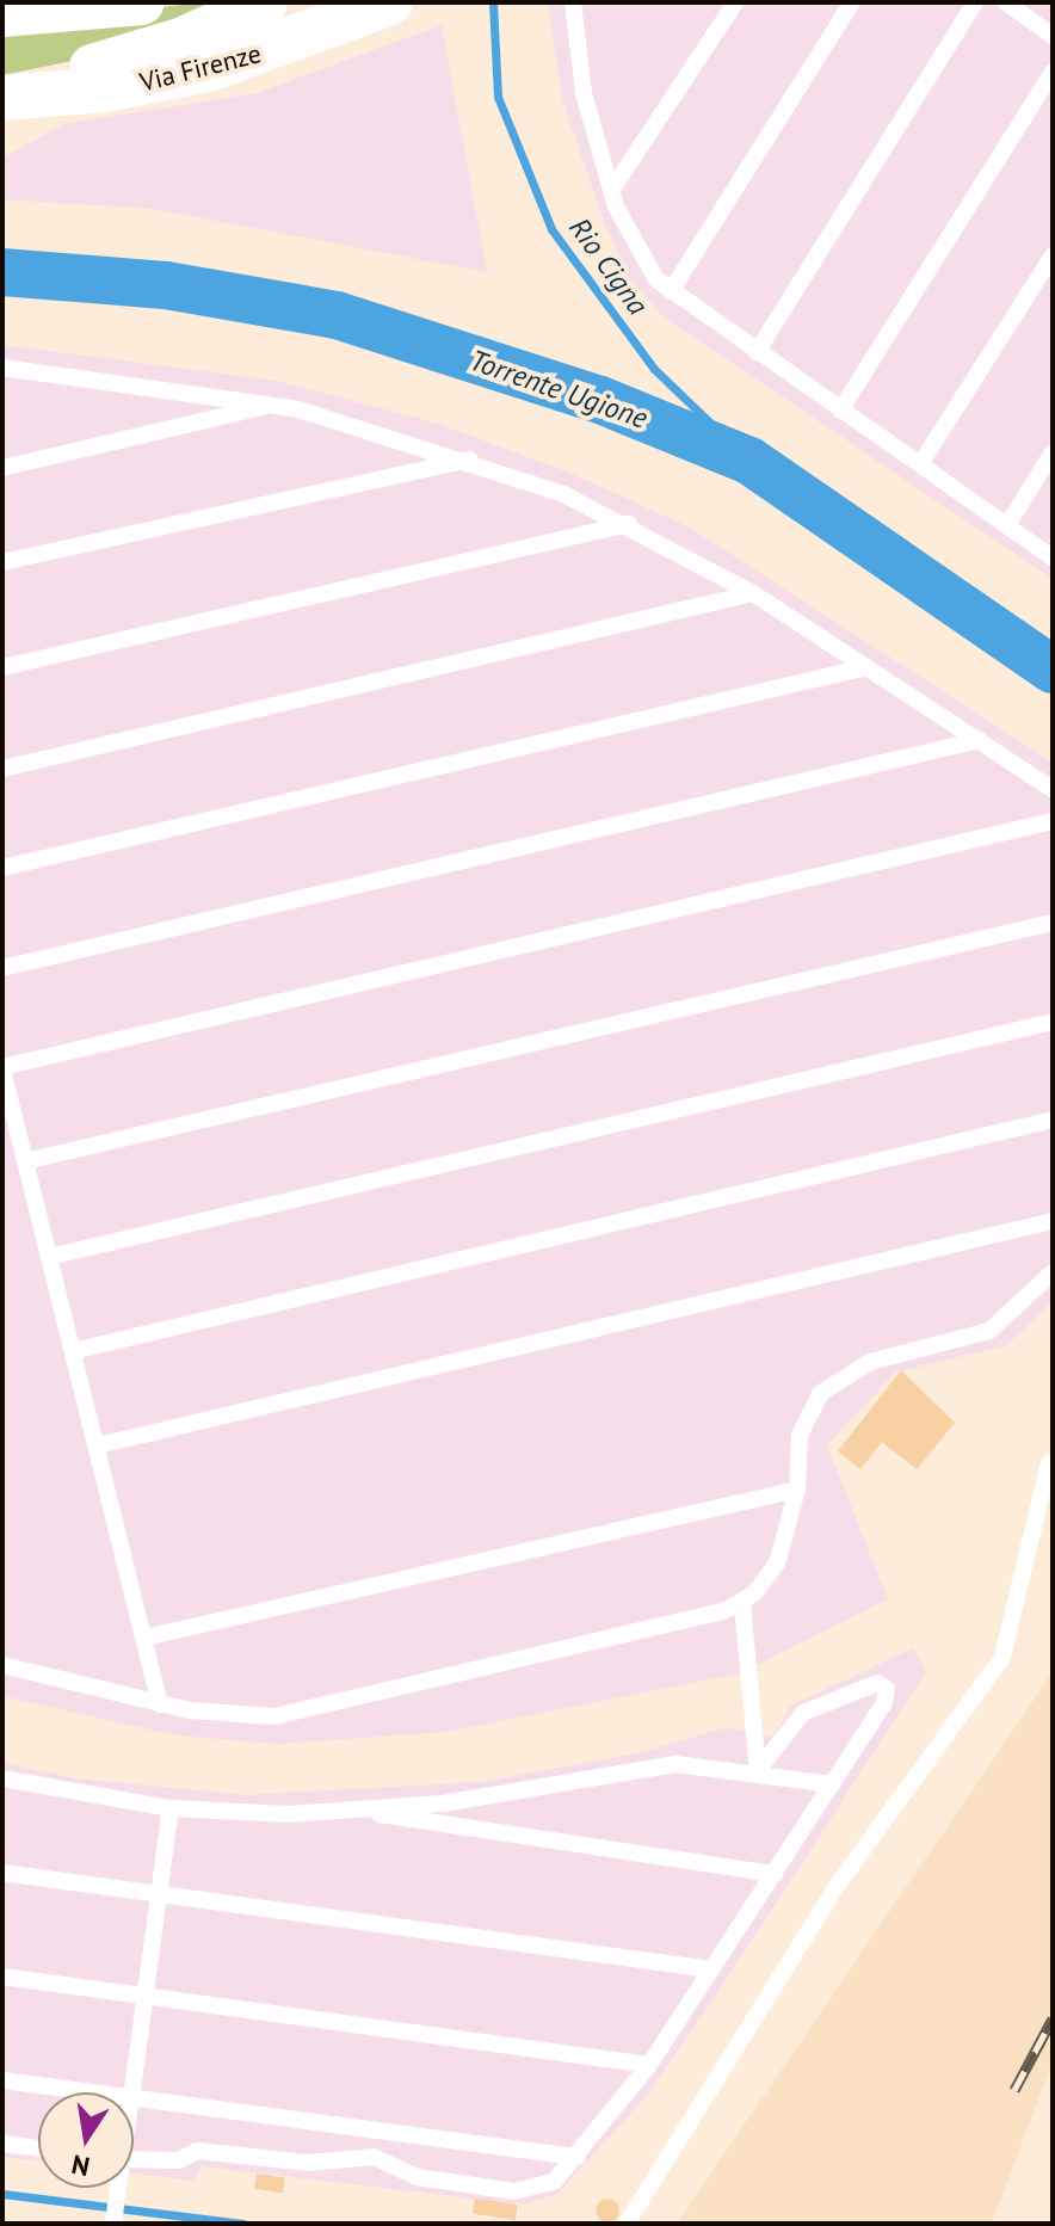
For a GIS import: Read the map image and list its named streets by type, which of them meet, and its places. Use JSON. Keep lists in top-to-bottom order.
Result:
{
  "streets": {
    "main road": ["Via Firenze"]
  },
  "water": ["Rio Cigna", "Torrente Ugione"],
  "north": "bottom"
}
